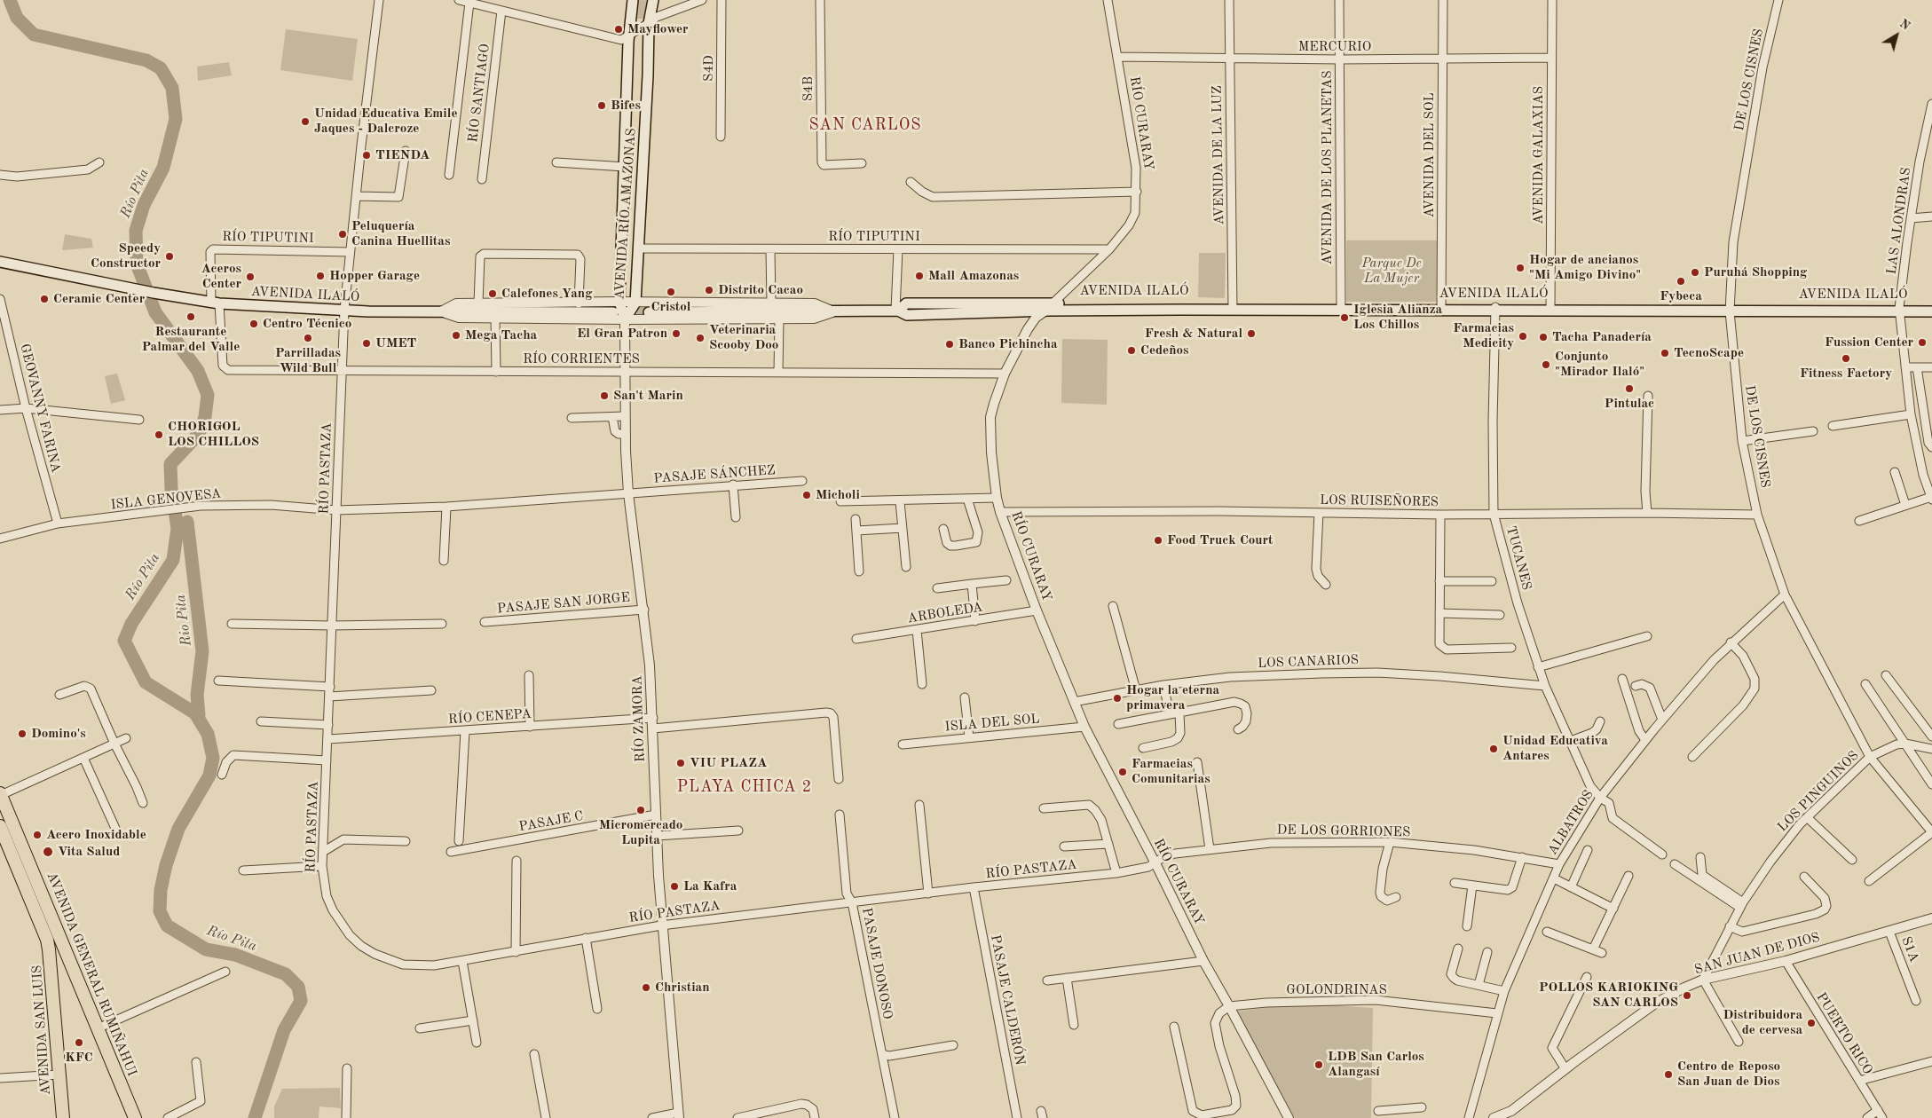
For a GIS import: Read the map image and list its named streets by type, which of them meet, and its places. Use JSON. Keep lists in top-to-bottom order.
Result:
{
  "streets": {
    "highway": ["AVENIDA GENERAL RUMIÑAHUI", "AVENIDA SAN LUIS"],
    "main road": ["AVENIDA RÍO AMAZONAS", "AVENIDA ILALÓ"],
    "street": [
      "MERCURIO",
      "S4D",
      "DE LOS CISNES",
      "S4B",
      "RÍO SANTIAGO",
      "RÍO CURARAY",
      "AVENIDA DE LA LUZ",
      "AVENIDA DEL SOL",
      "AVENIDA GALAXIAS",
      "AVENIDA DE LOS PLANETAS",
      "LAS ALONDRAS",
      "RÍO TIPUTINI",
      "RÍO CORRIENTES",
      "GEOVANNY FARINA",
      "RÍO PASTAZA",
      "PASAJE SÁNCHEZ",
      "ISLA GENOVESA",
      "LOS RUISEÑORES",
      "TUCANES",
      "PASAJE SAN JORGE",
      "ARBOLEDA",
      "LOS CANARIOS",
      "RÍO CENEPA",
      "RÍO ZAMORA",
      "ISLA DEL SOL",
      "LOS PINGUINOS",
      "PASAJE C",
      "ALBATROS",
      "DE LOS GORRIONES",
      "S1A",
      "SAN JUAN DE DIOS",
      "PASAJE DONOSO",
      "GOLONDRINAS",
      "PASAJE CALDERÓN",
      "PUERTO RICO"
    ]
  },
  "crossings": [
    ["MERCURIO", "RÍO CURARAY"],
    ["MERCURIO", "AVENIDA DE LA LUZ"],
    ["MERCURIO", "AVENIDA DEL SOL"],
    ["MERCURIO", "AVENIDA GALAXIAS"],
    ["MERCURIO", "AVENIDA DE LOS PLANETAS"],
    ["DE LOS CISNES", "AVENIDA ILALÓ"],
    ["DE LOS CISNES", "LOS RUISEÑORES"],
    ["DE LOS CISNES", "LOS PINGUINOS"],
    ["DE LOS CISNES", "ALBATROS"],
    ["RÍO CURARAY", "RÍO TIPUTINI"],
    ["RÍO CURARAY", "AVENIDA ILALÓ"],
    ["RÍO CURARAY", "RÍO CORRIENTES"],
    ["RÍO CURARAY", "RÍO PASTAZA"],
    ["RÍO CURARAY", "LOS RUISEÑORES"],
    ["RÍO CURARAY", "ARBOLEDA"],
    ["RÍO CURARAY", "LOS CANARIOS"],
    ["RÍO CURARAY", "ISLA DEL SOL"],
    ["RÍO CURARAY", "DE LOS GORRIONES"],
    ["RÍO CURARAY", "GOLONDRINAS"],
    ["AVENIDA DE LA LUZ", "AVENIDA ILALÓ"],
    ["AVENIDA DEL SOL", "AVENIDA ILALÓ"],
    ["AVENIDA GALAXIAS", "AVENIDA ILALÓ"],
    ["AVENIDA DE LOS PLANETAS", "AVENIDA ILALÓ"],
    ["AVENIDA RÍO AMAZONAS", "RÍO TIPUTINI"],
    ["AVENIDA RÍO AMAZONAS", "RÍO ZAMORA"],
    ["LAS ALONDRAS", "AVENIDA ILALÓ"],
    ["RÍO TIPUTINI", "AVENIDA ILALÓ"],
    ["RÍO TIPUTINI", "RÍO CORRIENTES"],
    ["RÍO TIPUTINI", "RÍO PASTAZA"],
    ["AVENIDA ILALÓ", "RÍO CORRIENTES"],
    ["AVENIDA ILALÓ", "RÍO PASTAZA"],
    ["AVENIDA ILALÓ", "TUCANES"],
    ["RÍO CORRIENTES", "RÍO PASTAZA"],
    ["RÍO CORRIENTES", "RÍO ZAMORA"],
    ["GEOVANNY FARINA", "ISLA GENOVESA"],
    ["RÍO PASTAZA", "ISLA GENOVESA"],
    ["RÍO PASTAZA", "RÍO CENEPA"],
    ["RÍO PASTAZA", "RÍO ZAMORA"],
    ["RÍO PASTAZA", "DE LOS GORRIONES"],
    ["RÍO PASTAZA", "PASAJE DONOSO"],
    ["RÍO PASTAZA", "PASAJE CALDERÓN"],
    ["PASAJE SÁNCHEZ", "ISLA GENOVESA"],
    ["PASAJE SÁNCHEZ", "RÍO ZAMORA"],
    ["LOS RUISEÑORES", "TUCANES"],
    ["TUCANES", "LOS CANARIOS"],
    ["TUCANES", "ALBATROS"],
    ["PASAJE SAN JORGE", "RÍO ZAMORA"],
    ["RÍO CENEPA", "RÍO ZAMORA"],
    ["RÍO ZAMORA", "PASAJE C"],
    ["LOS PINGUINOS", "SAN JUAN DE DIOS"],
    ["ALBATROS", "DE LOS GORRIONES"],
    ["ALBATROS", "GOLONDRINAS"],
    ["S1A", "SAN JUAN DE DIOS"],
    ["SAN JUAN DE DIOS", "PUERTO RICO"]
  ],
  "districts": ["SAN CARLOS", "PLAYA CHICA 2"],
  "water": ["Río Pita", "Rio Pita"],
  "parks": ["Parque De La Mujer"],
  "places": [
    "Mayflower",
    "Bifes",
    "Unidad Educativa Emile Jaques - Dalcroze",
    "TIENDA",
    "Peluquería Canina Huellitas",
    "Speedy Constructor",
    "Hogar de ancianos \"Mi Amigo Divino\"",
    "Puruhá Shopping",
    "Hopper Garage",
    "Mall Amazonas",
    "Aceros Center",
    "Fybeca",
    "Distrito Cacao",
    "Cristol",
    "Calefones Yang",
    "Ceramic Center",
    "Restaurante Palmar del Valle",
    "Iglesia Alianza Los Chillos",
    "Centro Técnico",
    "El Gran Patron",
    "Fresh & Natural",
    "Mega Tacha",
    "Farmacias Medicity",
    "Tacha Panadería",
    "Parrilladas Wild Bull",
    "Veterinaria Scooby Doo",
    "Fussion Center",
    "UMET",
    "Banco Pichincha",
    "Cedeños",
    "TecnoScape",
    "Fitness Factory",
    "Conjunto \"Mirador Ilaló\"",
    "Pintulac",
    "San't Marin",
    "CHORIGOL LOS CHILLOS",
    "Micholi",
    "Food Truck Court",
    "Hogar la eterna primavera",
    "Domino's",
    "Unidad Educativa Antares",
    "VIU PLAZA",
    "Farmacias Comunitarias",
    "Micromercado Lupita",
    "Acero Inoxidable",
    "Vita Salud",
    "La Kafra",
    "Christian",
    "POLLOS KARIOKING SAN CARLOS",
    "Distribuidora de cervesa",
    "KFC",
    "LDB San Carlos Alangasí",
    "Centro de Reposo San Juan de Dios"
  ],
  "north": "top right"
}
